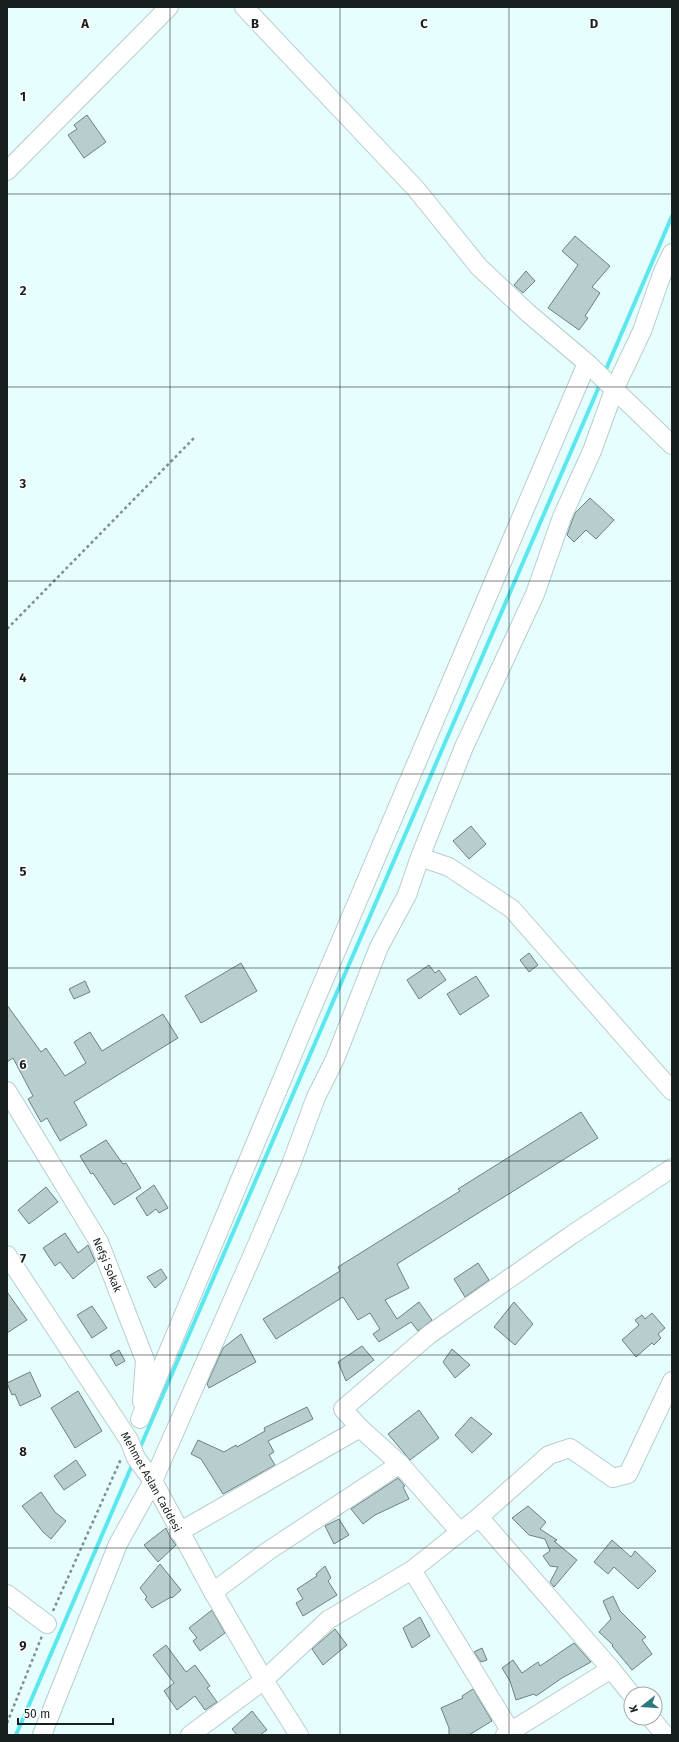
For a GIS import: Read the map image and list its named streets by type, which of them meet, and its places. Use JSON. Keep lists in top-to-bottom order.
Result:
{
  "streets": {
    "street": ["Nefşi Sokak", "Mehmet Aslan Caddesi"]
  },
  "crossings": [
    ["Nefşi Sokak", "Mehmet Aslan Caddesi"]
  ],
  "scale_bar": "50 m",
  "north": "left",
  "grid": {
    "columns": [
      "A",
      "B",
      "C",
      "D"
    ],
    "rows": [
      "1",
      "2",
      "3",
      "4",
      "5",
      "6",
      "7",
      "8",
      "9"
    ]
  }
}
